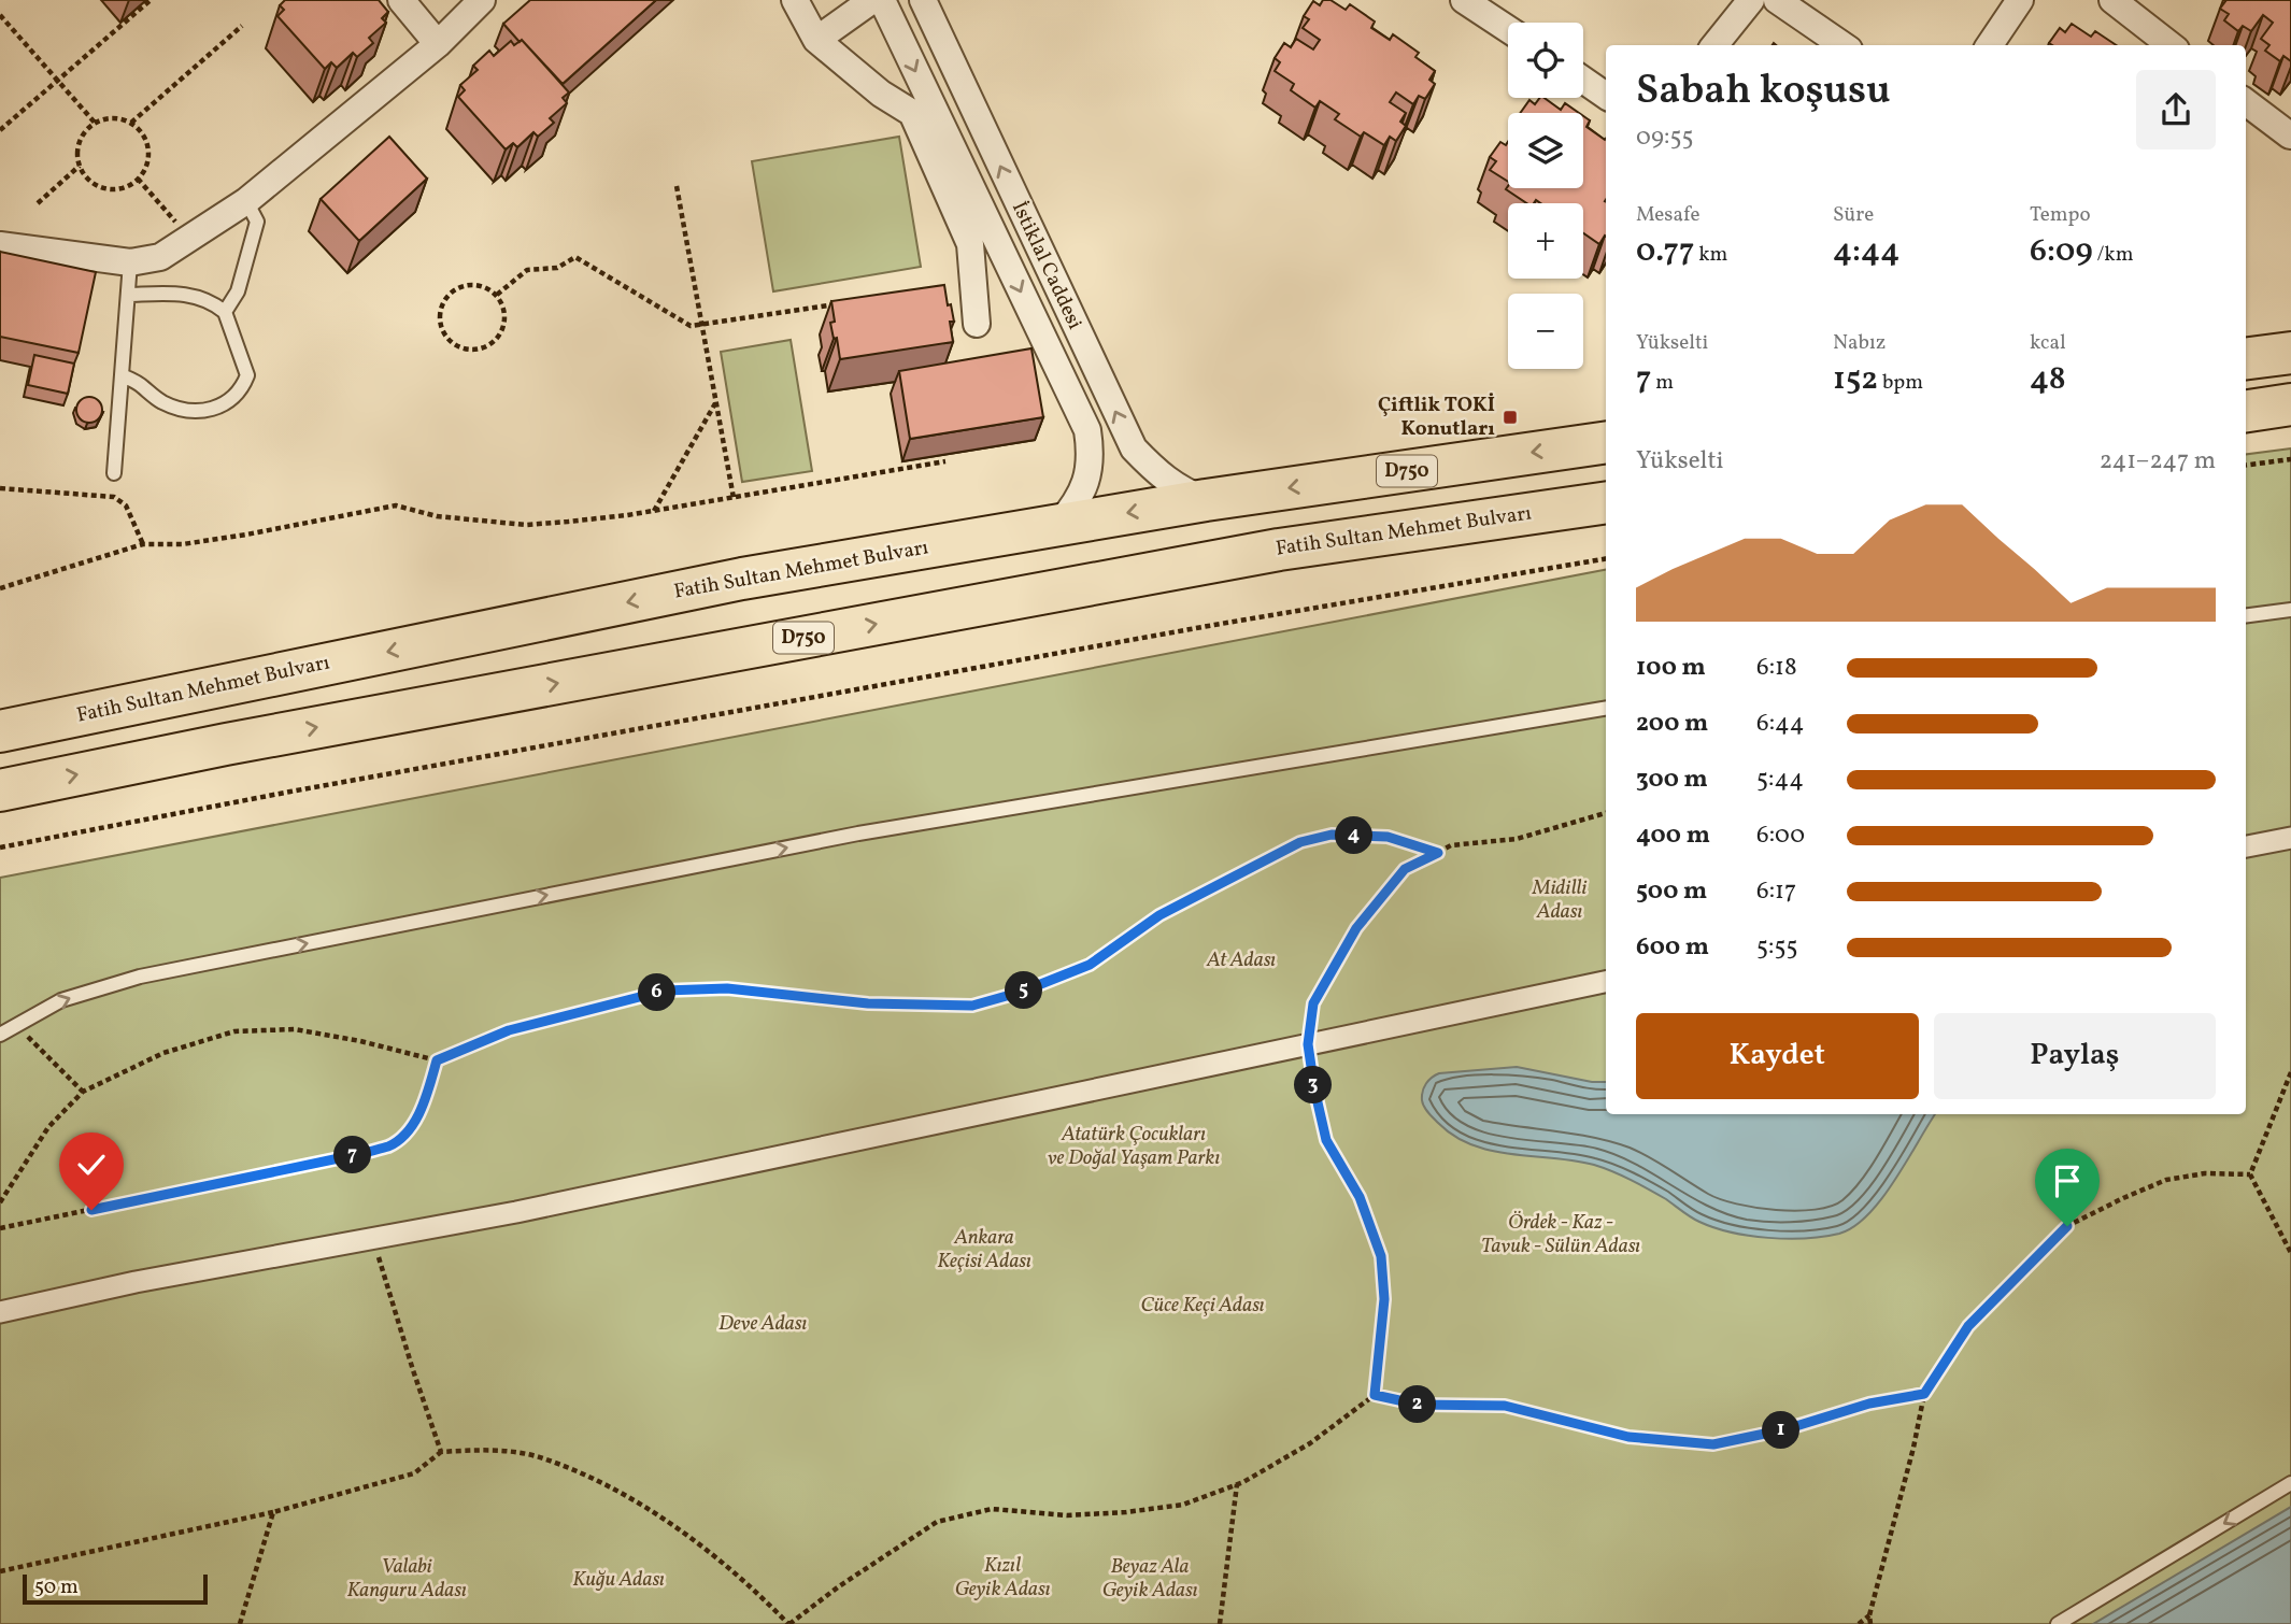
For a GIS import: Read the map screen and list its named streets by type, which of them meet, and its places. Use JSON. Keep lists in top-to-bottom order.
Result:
{
  "streets": {
    "highway": ["D750", "Fatih Sultan Mehmet Bulvarı"],
    "street": ["İstiklal Caddesi"]
  },
  "crossings": [
    ["İstiklal Caddesi", "Fatih Sultan Mehmet Bulvarı"]
  ],
  "parks": [
    "Midilli Adası",
    "At Adası",
    "Atatürk Çocukları ve Doğal Yaşam Parkı",
    "Ördek - Kaz - Tavuk - Sülün Adası",
    "Ankara Keçisi Adası",
    "Cüce Keçi Adası",
    "Deve Adası",
    "Kızıl Geyik Adası",
    "Valabi Kanguru Adası",
    "Beyaz Ala Geyik Adası",
    "Kuğu Adası"
  ],
  "places": {
    "transit": ["Çiftlik TOKİ Konutları"]
  },
  "scale_bar": "50 m",
  "page": {
    "map_buttons": ["+", "−"],
    "heading": ["Sabah koşusu", "09:55"],
    "stats": [
      ["Mesafe", "0.77 km"],
      ["Süre", "4:44"],
      ["Tempo", "6:09 /km"],
      ["Yükselti", "7 m"],
      ["Nabız", "152 bpm"],
      ["kcal", "48"]
    ],
    "chart": ["Yükselti", "241–247 m"],
    "list": [
      {
        "name": "100 m",
        "note": "6:18"
      },
      {
        "name": "200 m",
        "note": "6:44"
      },
      {
        "name": "300 m",
        "note": "5:44"
      },
      {
        "name": "400 m",
        "note": "6:00"
      },
      {
        "name": "500 m",
        "note": "6:17"
      },
      {
        "name": "600 m",
        "note": "5:55"
      }
    ],
    "pins": [
      "4",
      "5",
      "6",
      "3",
      "7",
      "2",
      "1"
    ],
    "buttons": ["Kaydet", "Paylaş"],
    "scale": "50 m"
  }
}
